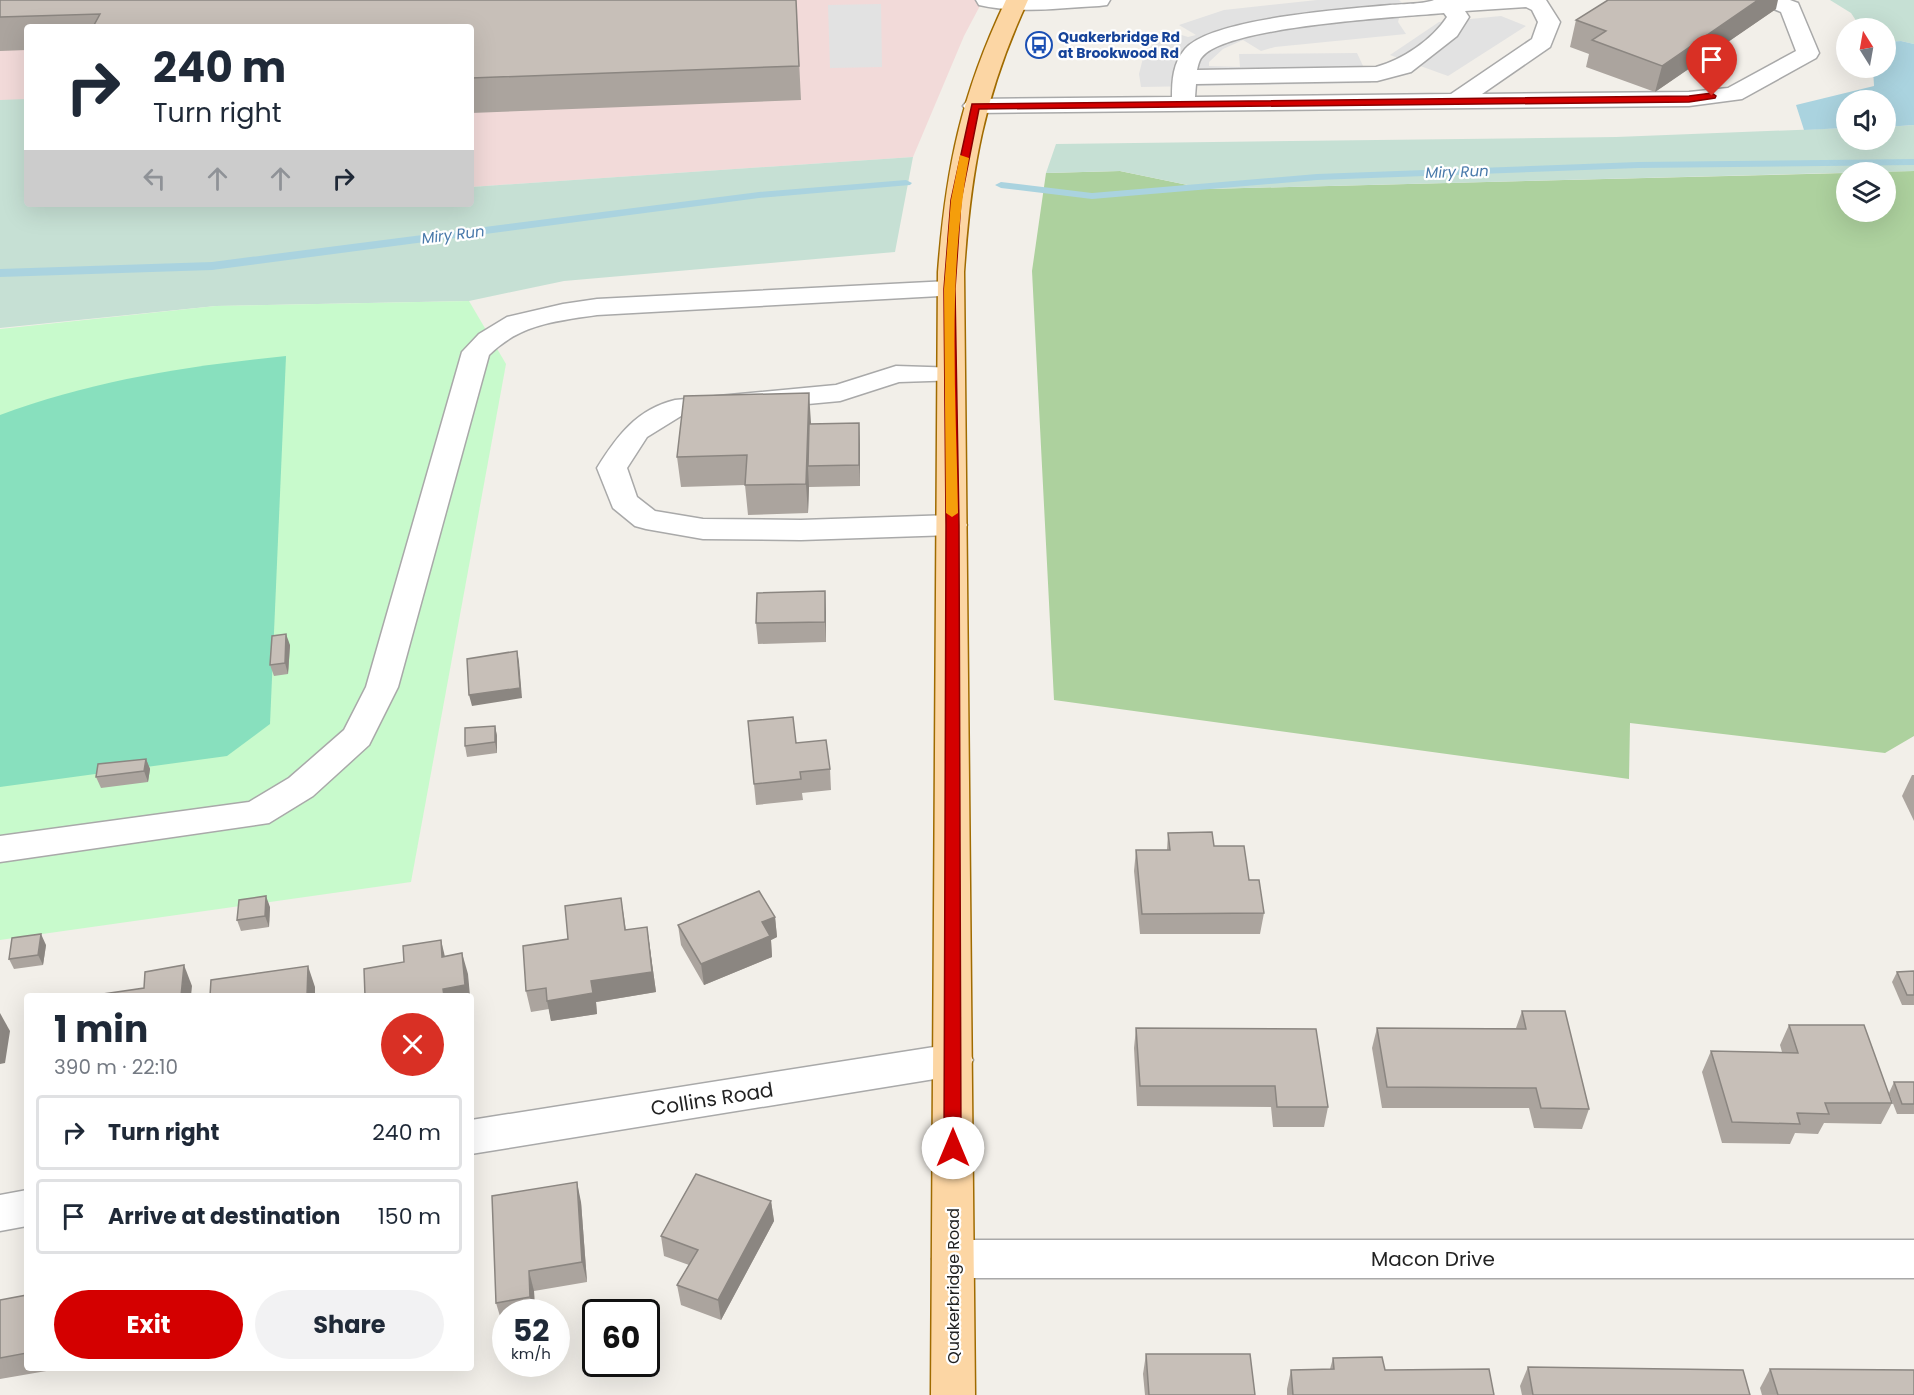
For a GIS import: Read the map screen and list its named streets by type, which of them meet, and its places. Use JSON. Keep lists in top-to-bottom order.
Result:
{
  "streets": {
    "main road": ["Quakerbridge Road"],
    "street": ["Collins Road", "Macon Drive"]
  },
  "crossings": [
    ["Collins Road", "Quakerbridge Road"],
    ["Macon Drive", "Quakerbridge Road"]
  ],
  "water": ["Miry Run"],
  "places": {
    "bus stop": ["Quakerbridge Rd at Brookwood Rd"]
  },
  "north": "top",
  "page": {
    "turn": ["240 m", "Turn right"],
    "heading": ["1 min", "390 m · 22:10"],
    "list": [
      {
        "name": "Turn right",
        "value": "240 m"
      },
      {
        "name": "Arrive at destination",
        "value": "150 m"
      }
    ],
    "buttons": ["Exit", "Share"],
    "speed": "52 km/h",
    "limit": "60"
  }
}
